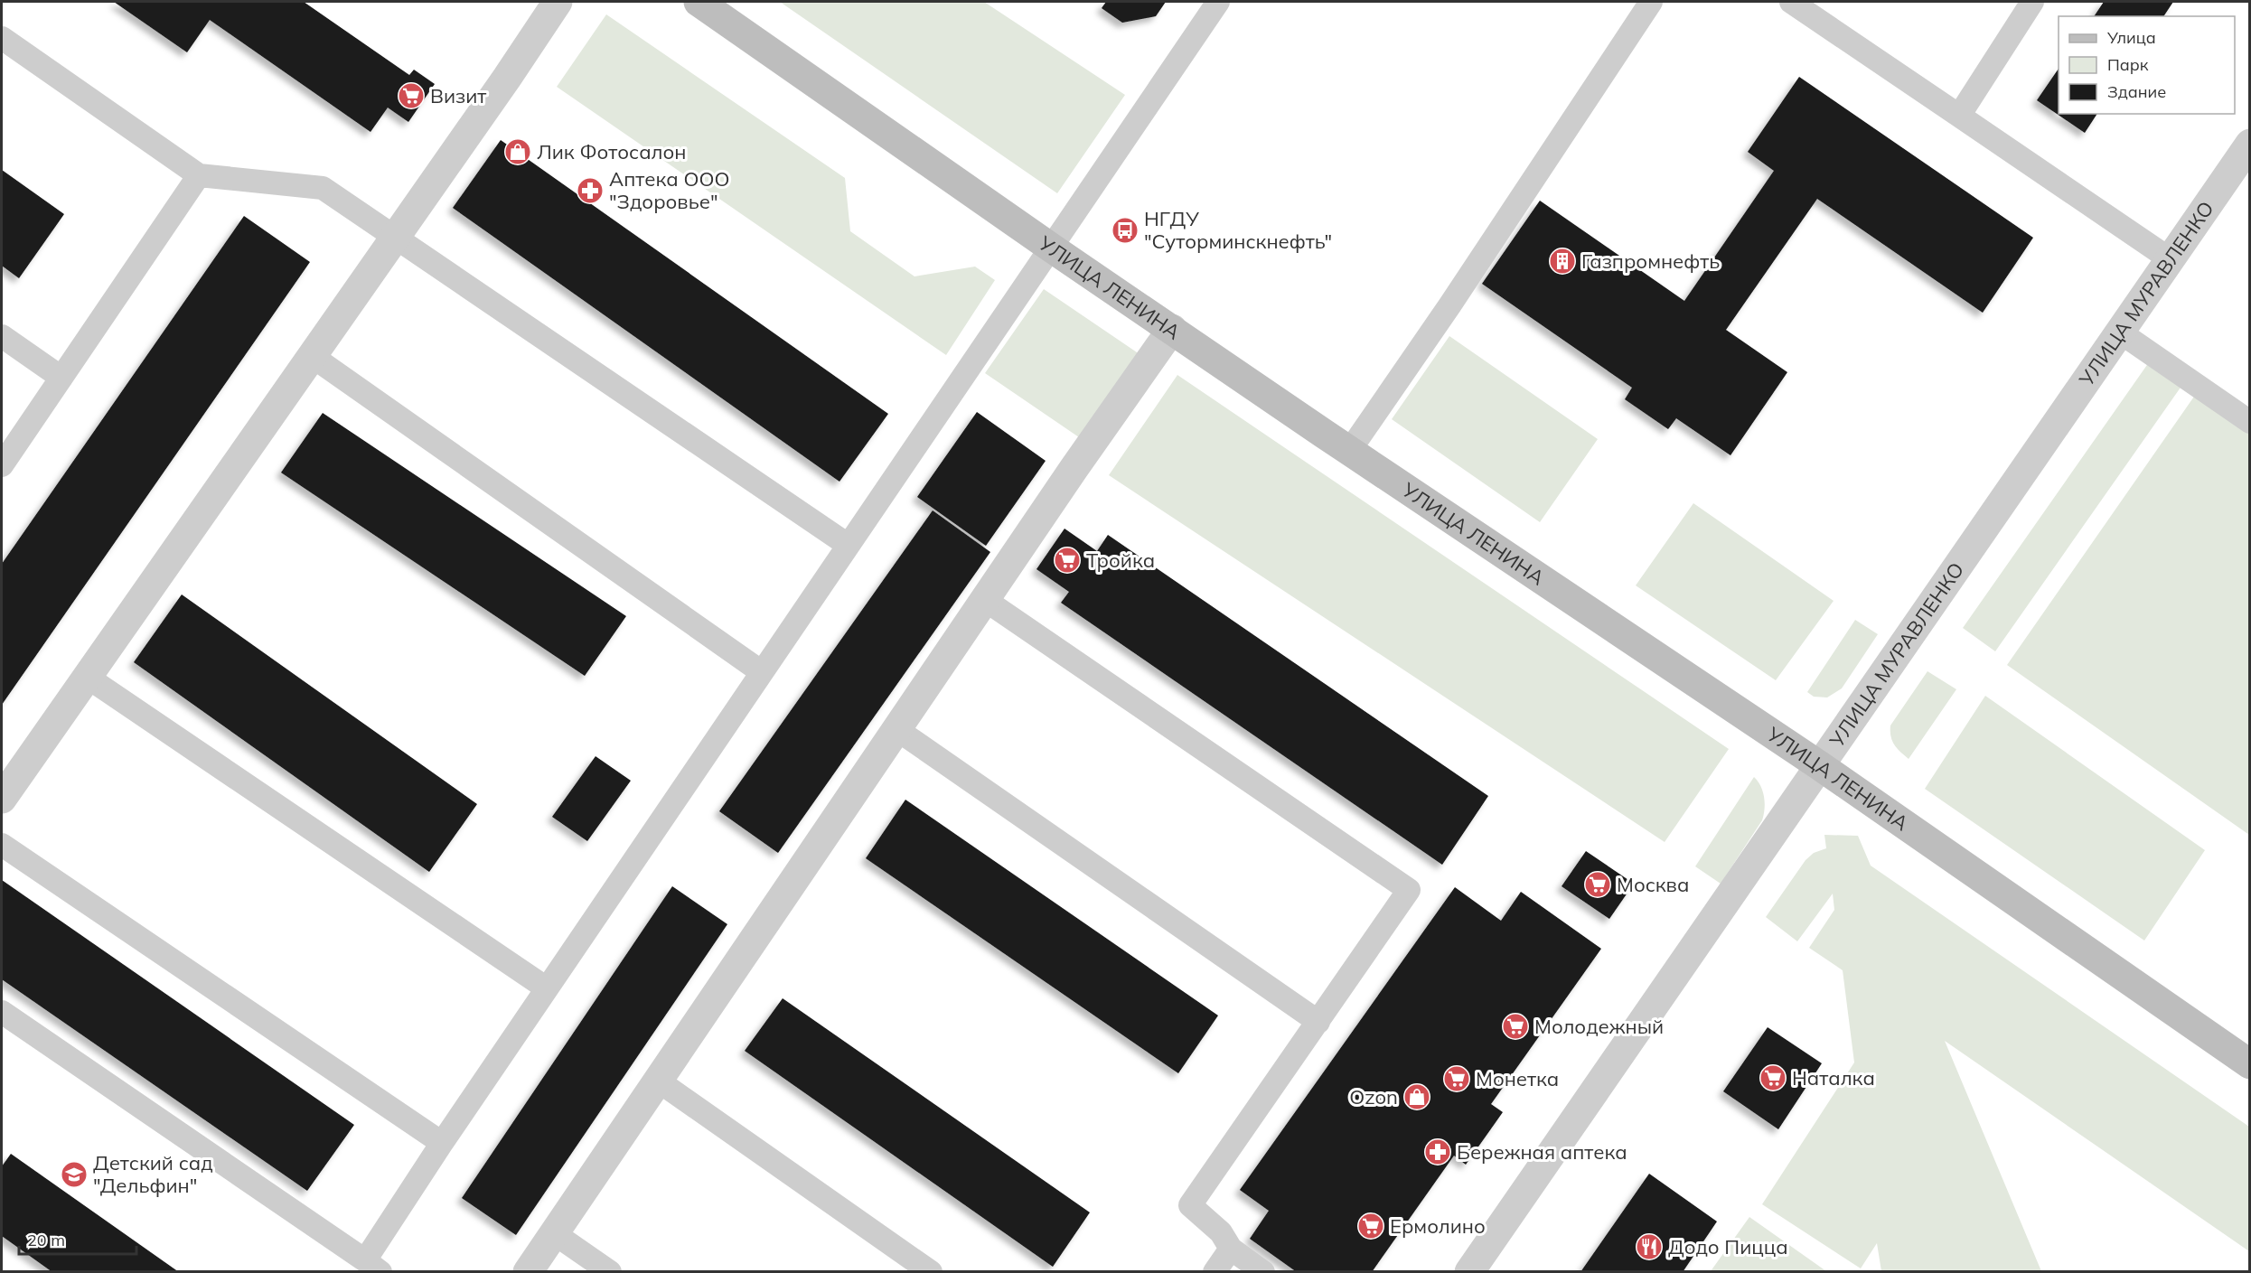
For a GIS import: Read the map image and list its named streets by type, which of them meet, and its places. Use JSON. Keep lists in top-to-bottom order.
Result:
{
  "streets": {
    "main road": ["УЛИЦА ЛЕНИНА"],
    "street": ["УЛИЦА МУРАВЛЕНКО"]
  },
  "crossings": [
    ["УЛИЦА ЛЕНИНА", "УЛИЦА МУРАВЛЕНКО"]
  ],
  "places": {
    "supermarket": [
      "Визит",
      "Тройка",
      "Москва",
      "Молодежный",
      "Наталка",
      "Монетка",
      "Ермолино"
    ],
    "shop": ["Лик Фотосалон", "Ozon"],
    "pharmacy": ["Аптека ООО \"Здоровье\"", "Бережная аптека"],
    "bus stop": ["НГДУ \"Суторминскнефть\""],
    "building": ["Газпромнефть"],
    "school or university": ["Детский сад \"Дельфин\""],
    "restaurant": ["Додо Пицца"]
  },
  "legend": ["Улица", "Парк", "Здание"],
  "scale_bar": "20 m"
}
